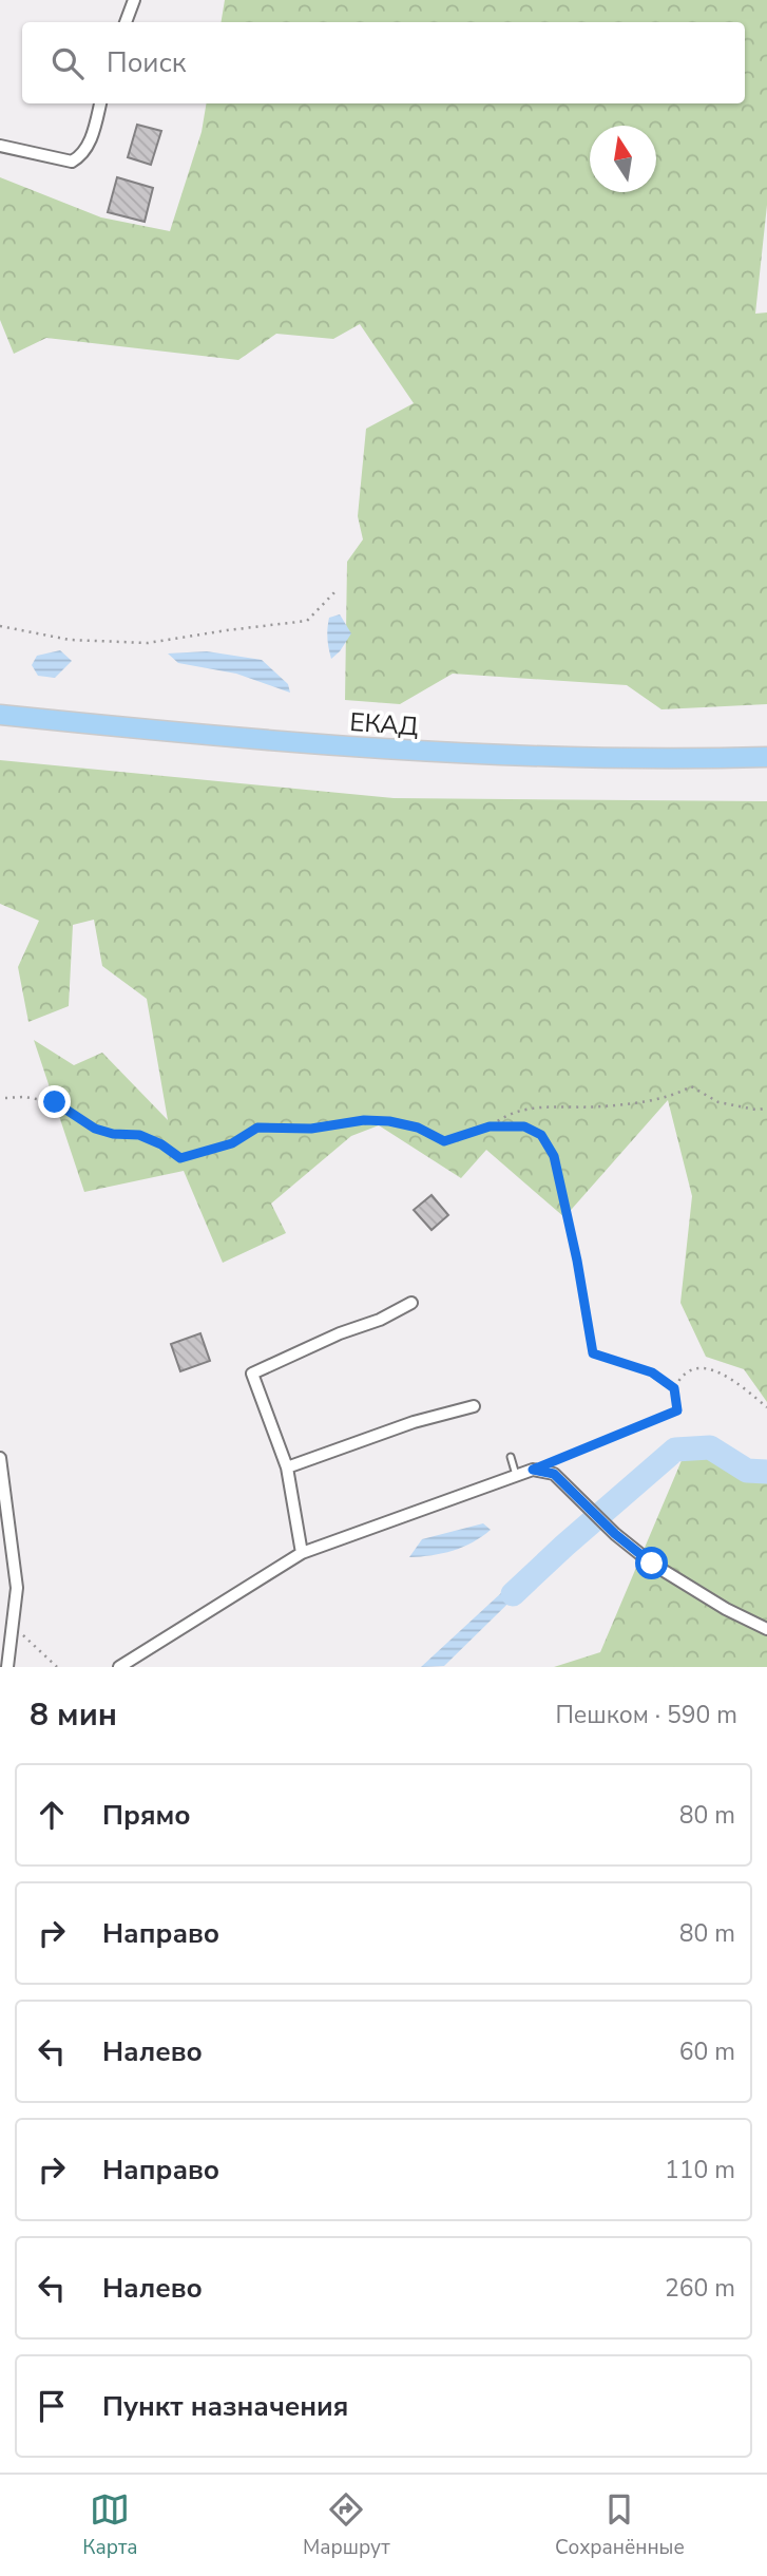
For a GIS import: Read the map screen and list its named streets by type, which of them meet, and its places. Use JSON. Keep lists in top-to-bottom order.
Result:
{
  "streets": {
    "highway": ["ЕКАД"]
  },
  "north": "top",
  "page": {
    "search": "Поиск",
    "heading": ["8 мин", "Пешком · 590 m"],
    "list": [
      ["Прямо", "80 m"],
      ["Направо", "80 m"],
      ["Налево", "60 m"],
      ["Направо", "110 m"],
      ["Налево", "260 m"],
      "Пункт назначения"
    ],
    "nav": ["Карта", "Маршрут", "Сохранённые"]
  }
}
